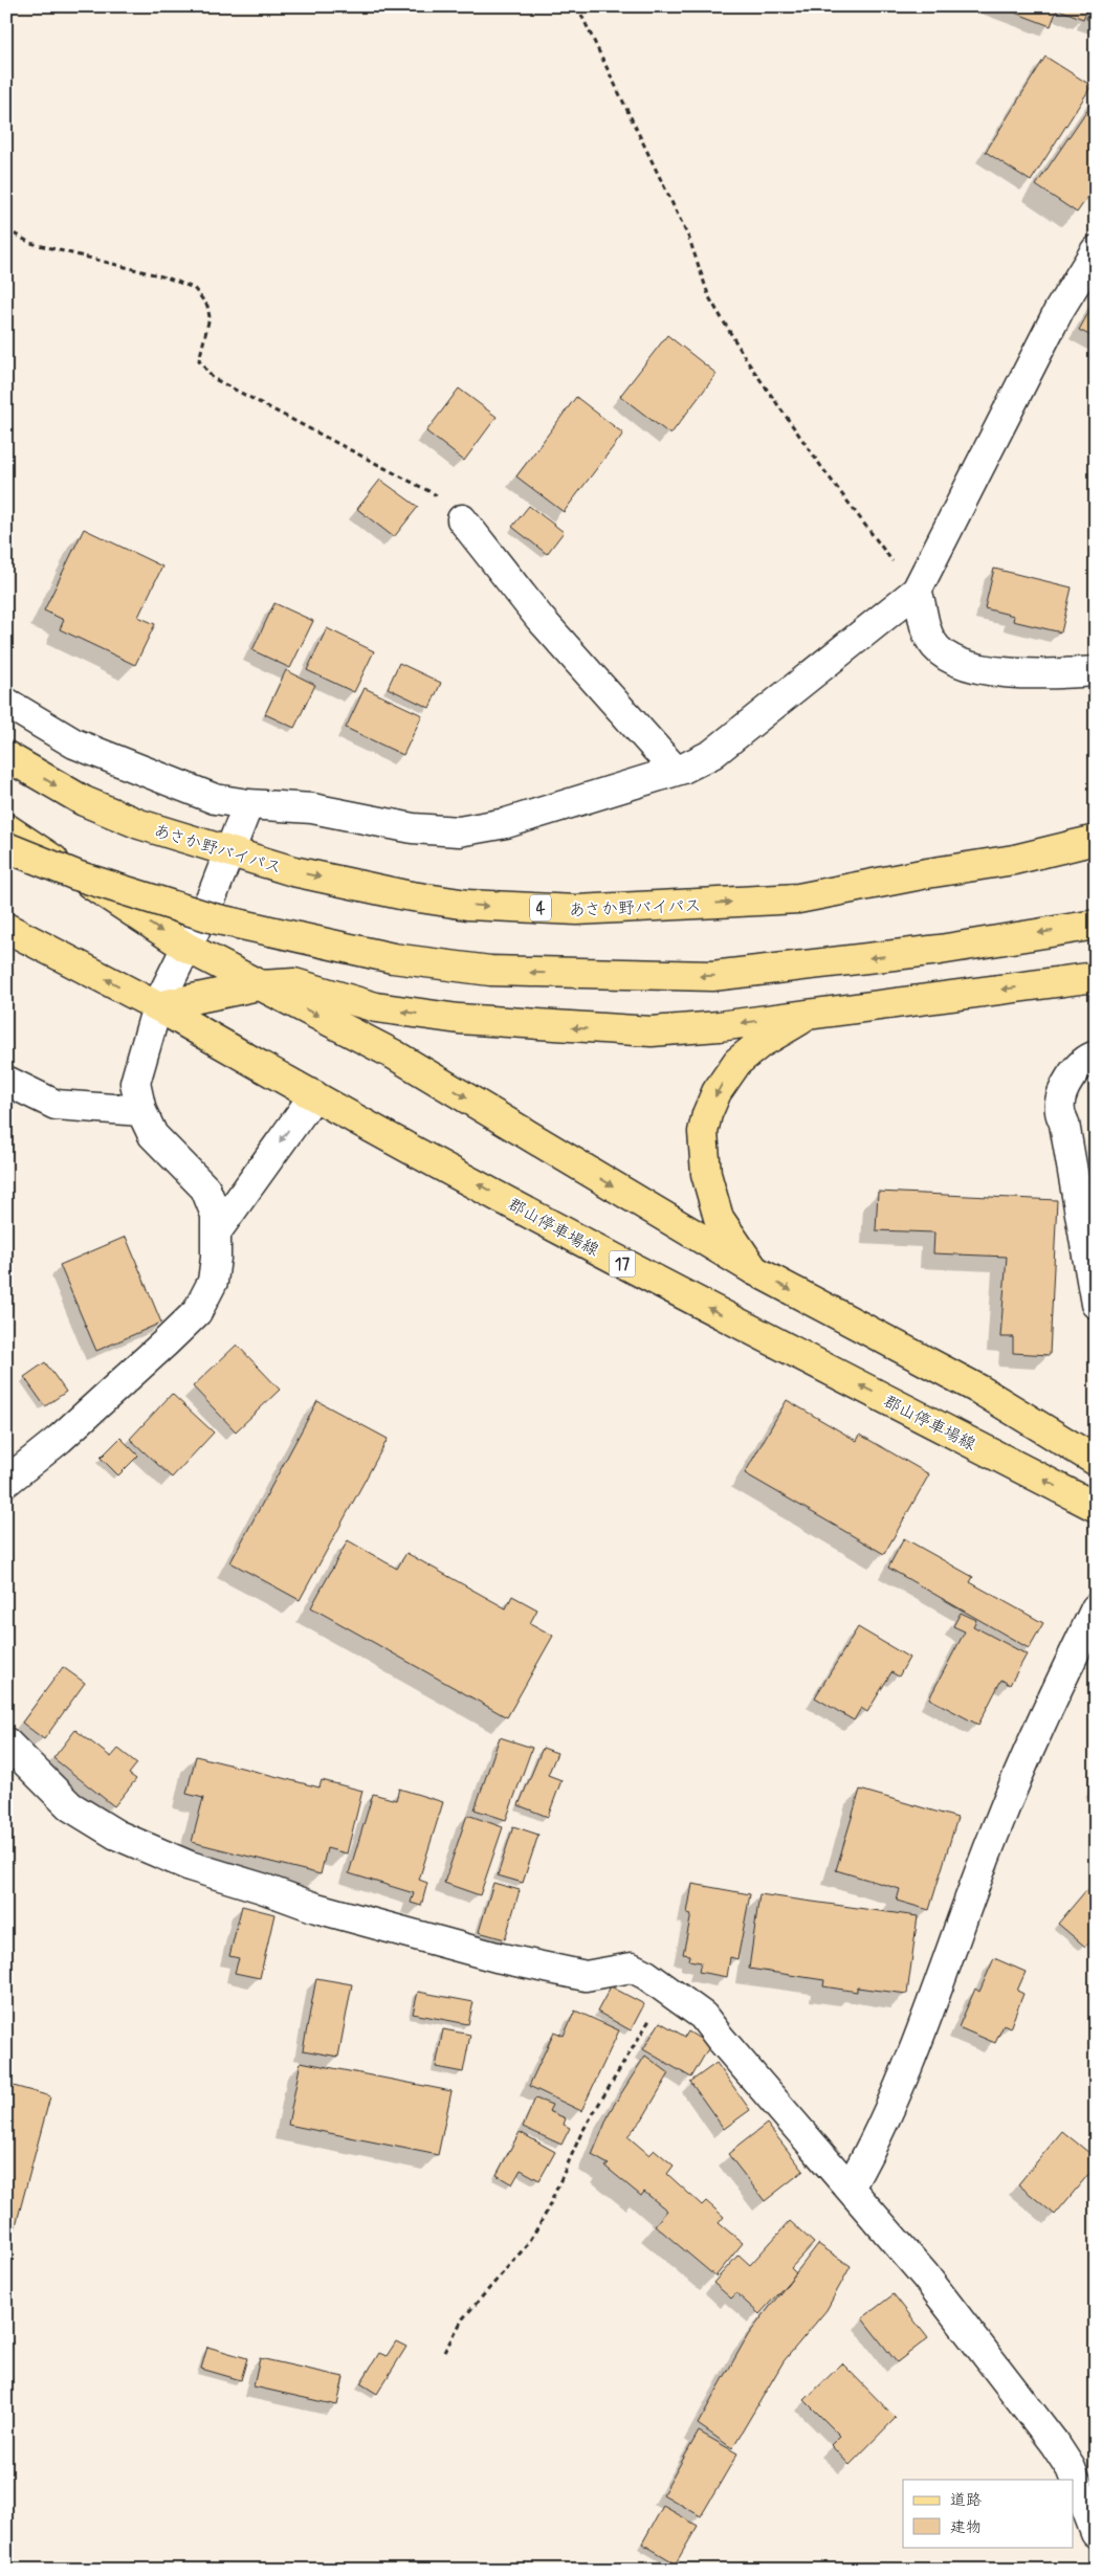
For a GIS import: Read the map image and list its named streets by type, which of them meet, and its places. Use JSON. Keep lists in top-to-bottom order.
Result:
{
  "streets": {
    "main road": [
      "あさか野バイパス",
      "4",
      "郡山停車場線",
      "17"
    ]
  },
  "legend": ["道路", "建物"]
}
